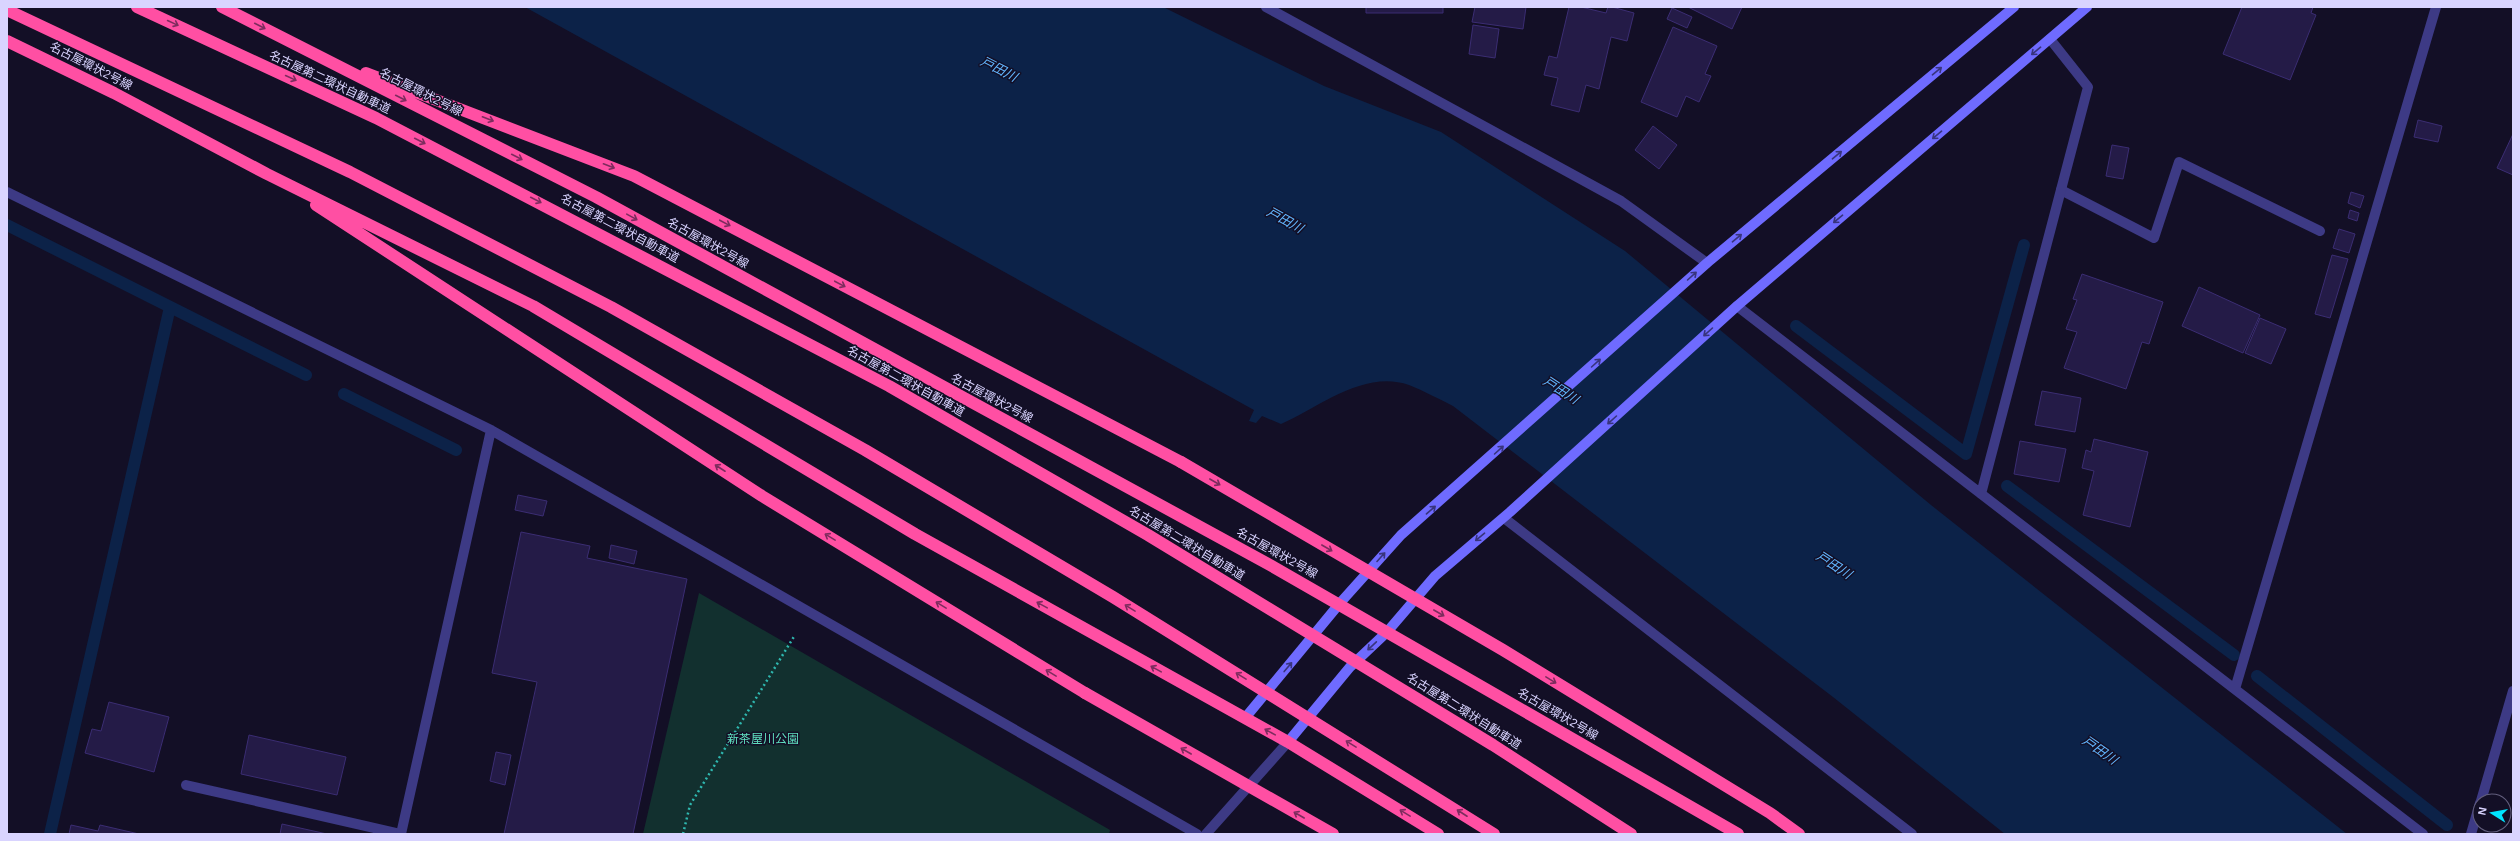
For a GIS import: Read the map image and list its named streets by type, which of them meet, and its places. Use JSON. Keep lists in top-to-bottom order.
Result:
{
  "streets": {
    "highway": ["名古屋環状2号線", "名古屋第二環状自動車道"]
  },
  "water": ["戸田川"],
  "parks": ["新茶屋川公園"],
  "north": "left"
}
